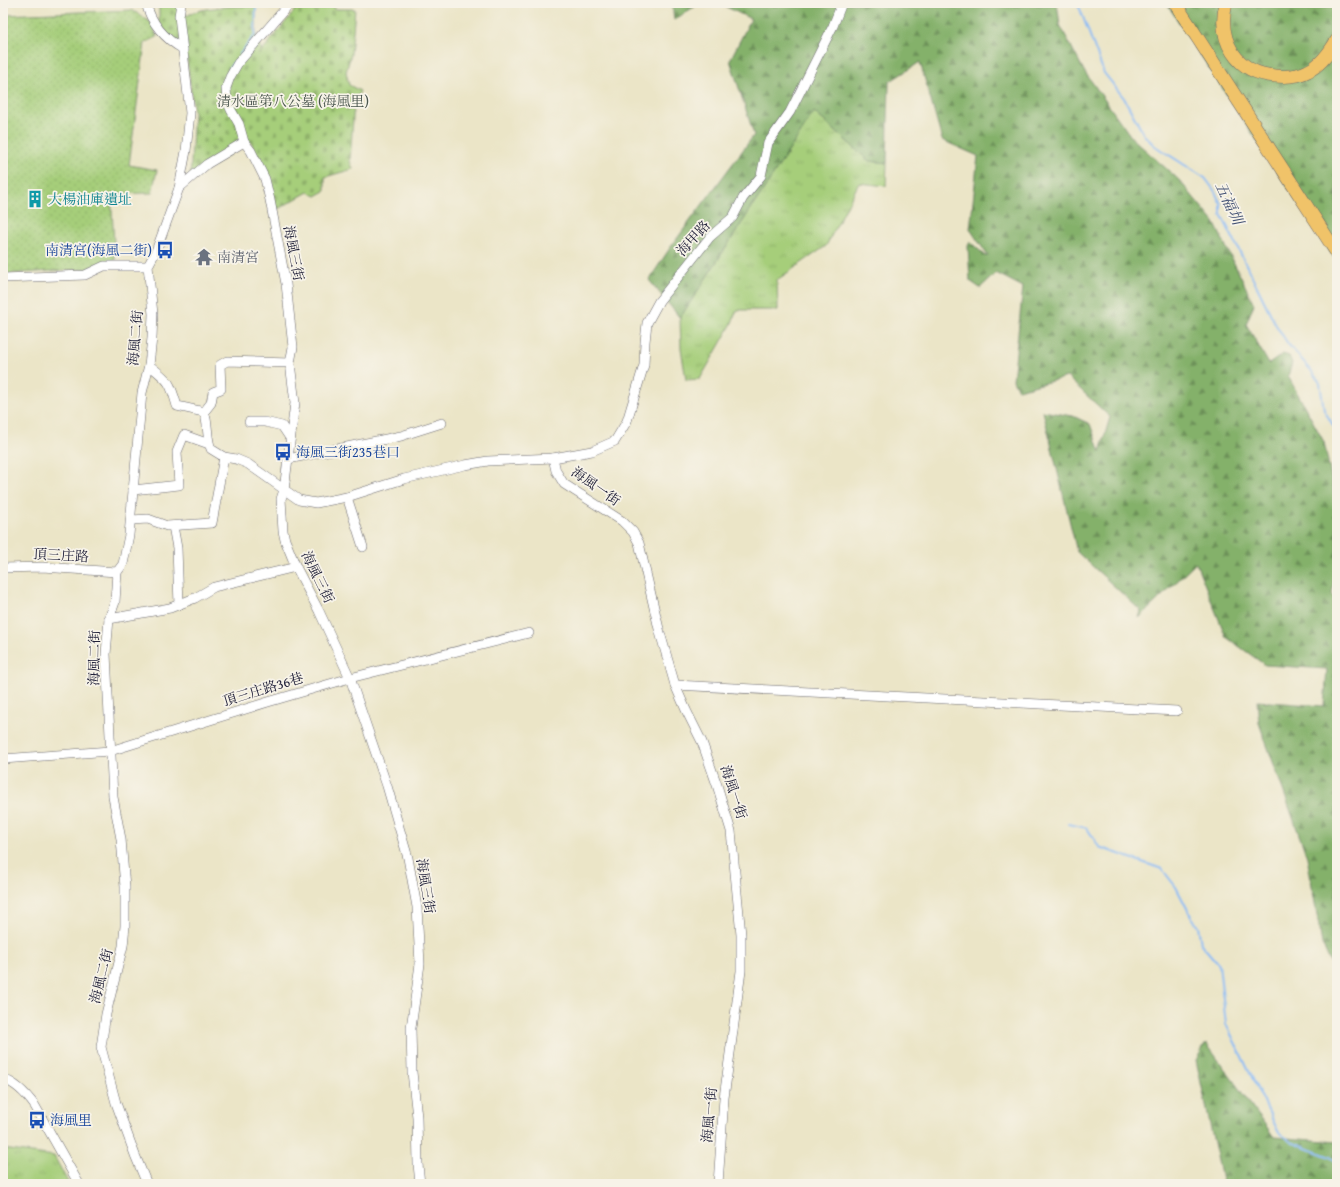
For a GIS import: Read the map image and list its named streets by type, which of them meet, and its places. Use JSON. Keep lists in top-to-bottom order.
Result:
{
  "streets": {
    "street": [
      "海甲路",
      "海風三街",
      "海風二街",
      "海風一街",
      "頂三庄路",
      "頂三庄路36巷"
    ]
  },
  "crossings": [
    ["海甲路", "海風三街"],
    ["海甲路", "海風一街"],
    ["海風三街", "頂三庄路36巷"],
    ["海風二街", "頂三庄路"],
    ["海風二街", "頂三庄路36巷"]
  ],
  "water": ["五福圳"],
  "parks": ["清水區第八公墓 (海風里)"],
  "places": {
    "building": ["大楊油庫遺址"],
    "bus stop": ["南清宮(海風二街)", "海風三街235巷口", "海風里"],
    "temple": ["南清宮"]
  }
}
